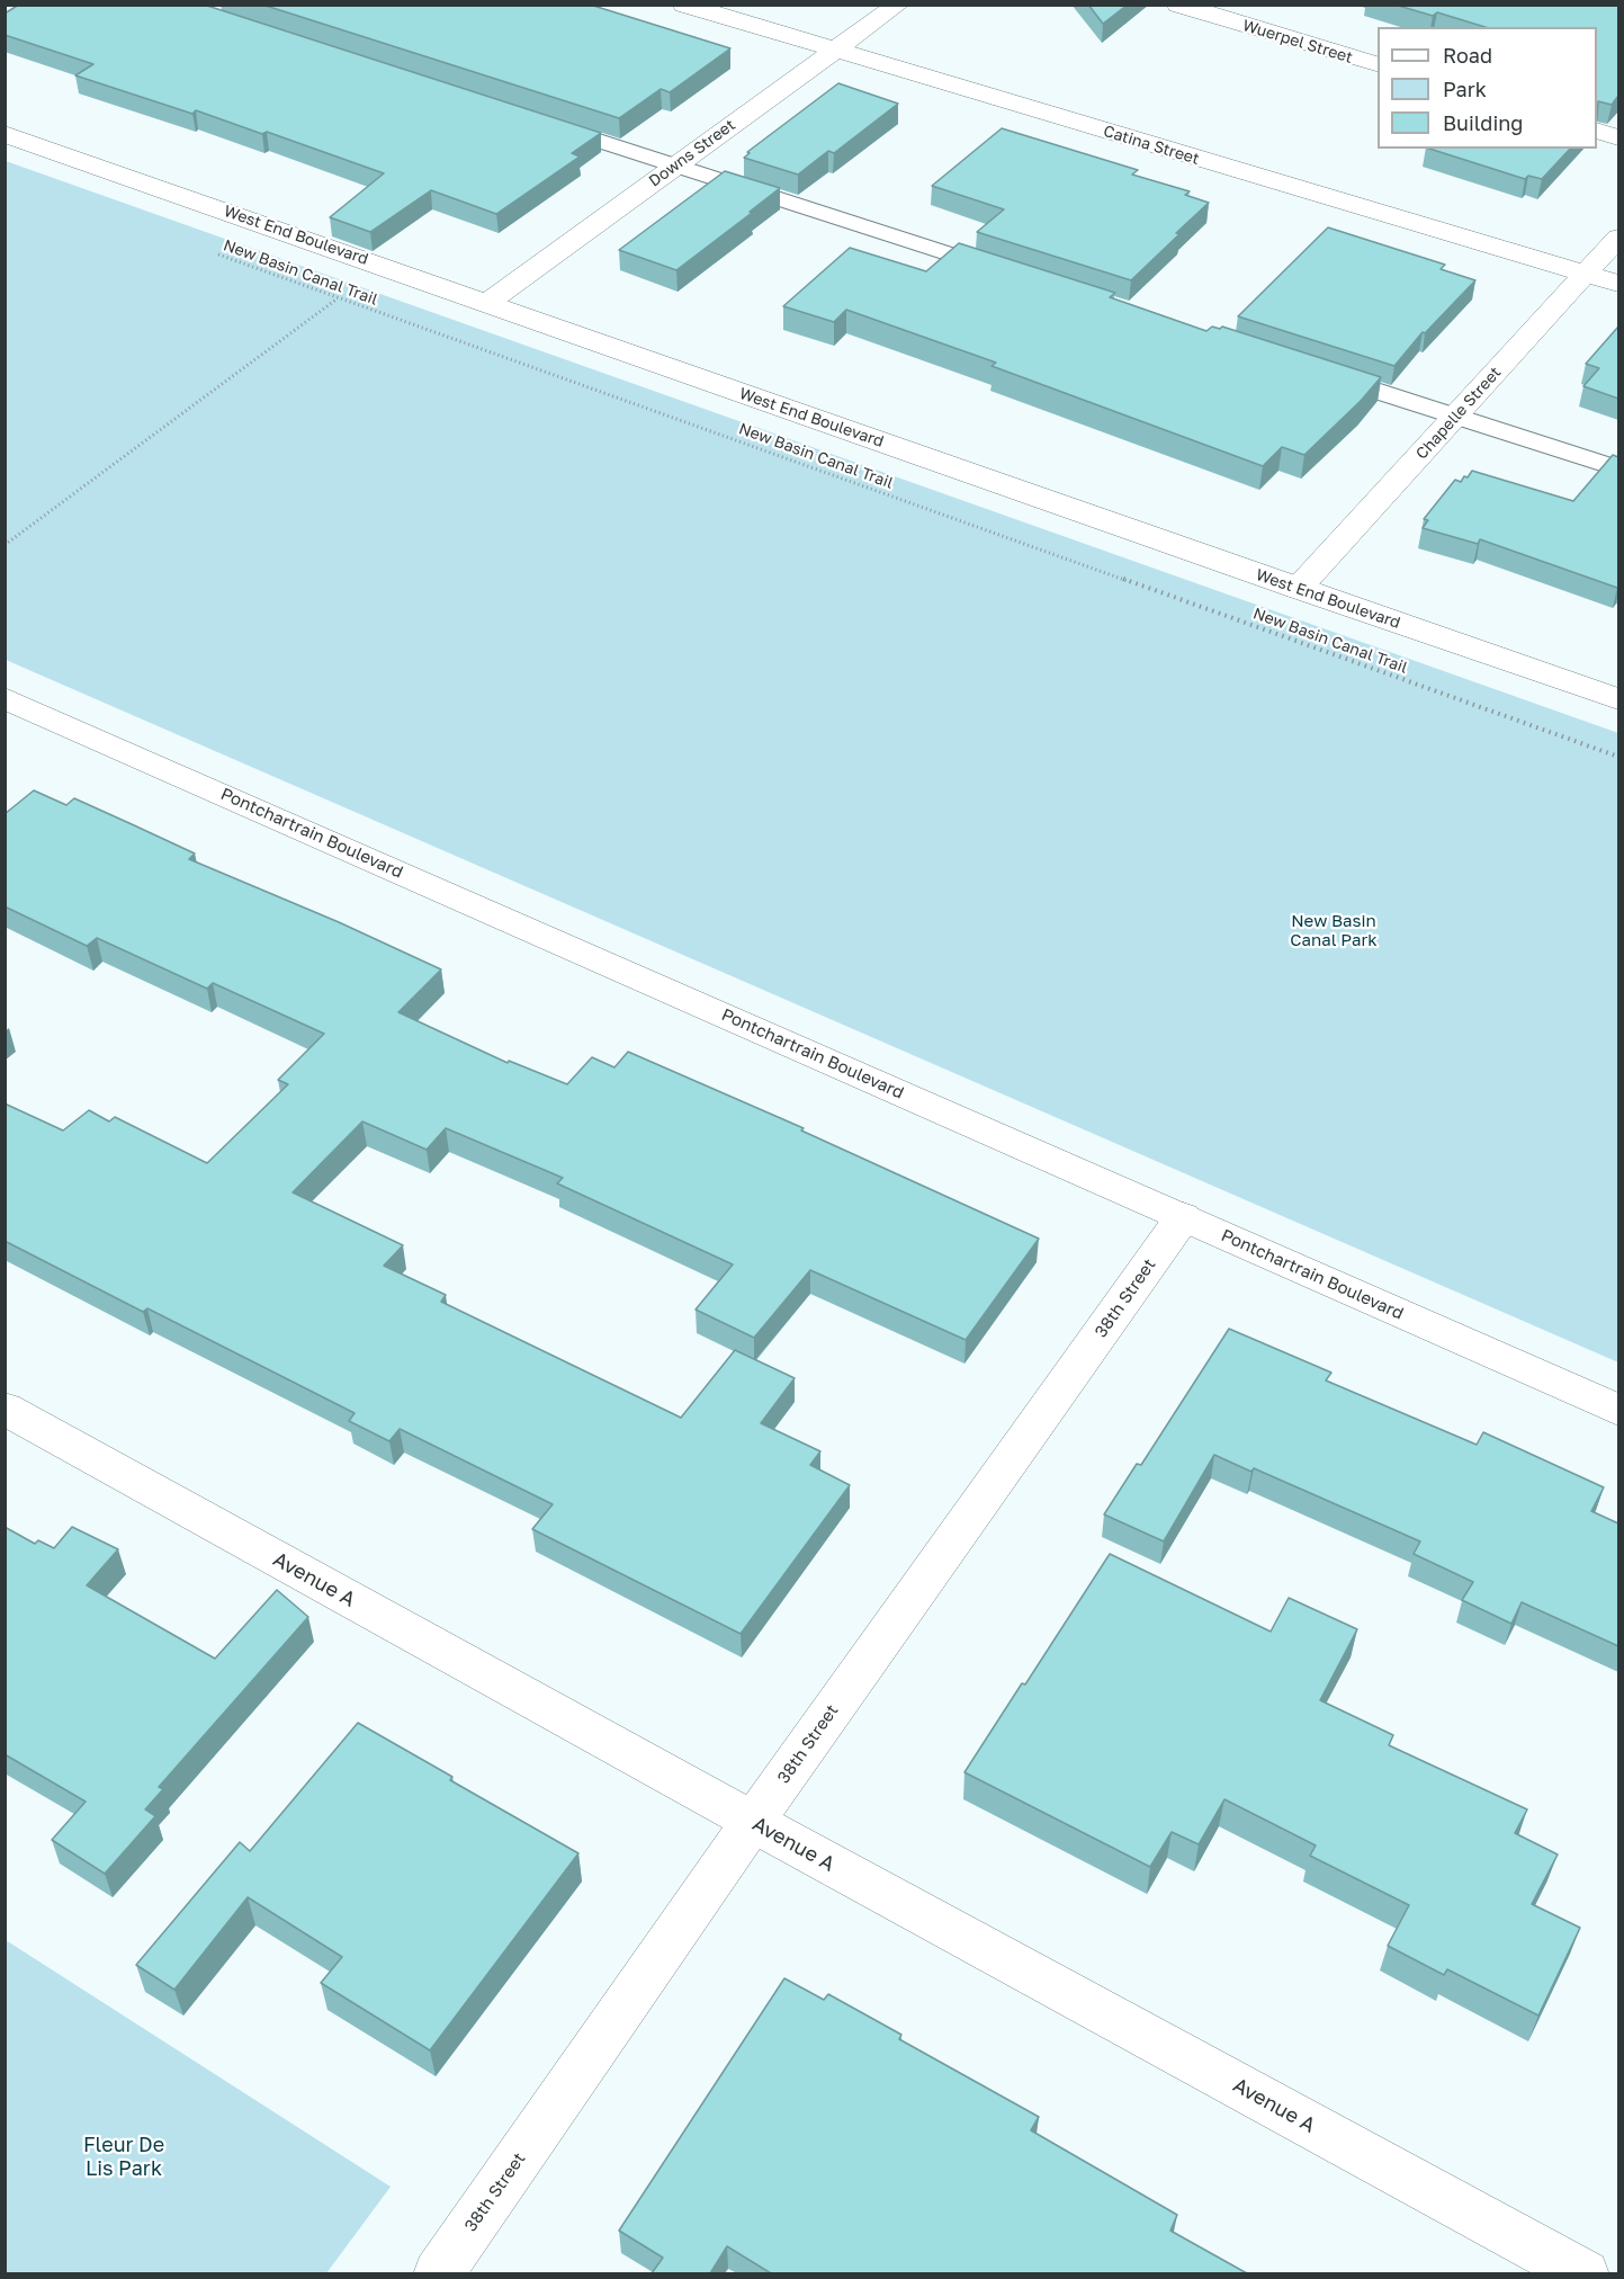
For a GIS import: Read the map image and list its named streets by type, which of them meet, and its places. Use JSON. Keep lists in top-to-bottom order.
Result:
{
  "streets": {
    "street": [
      "Wuerpel Street",
      "Catina Street",
      "Downs Street",
      "West End Boulevard",
      "Chapelle Street",
      "Pontchartrain Boulevard",
      "38th Street",
      "Avenue A"
    ],
    "path": ["New Basin Canal Trail"]
  },
  "crossings": [
    ["Catina Street", "Downs Street"],
    ["Catina Street", "Chapelle Street"],
    ["Downs Street", "West End Boulevard"],
    ["West End Boulevard", "Chapelle Street"],
    ["Pontchartrain Boulevard", "38th Street"],
    ["38th Street", "Avenue A"]
  ],
  "parks": ["New Basin Canal Park", "Fleur De Lis Park"],
  "legend": ["Road", "Park", "Building"]
}
